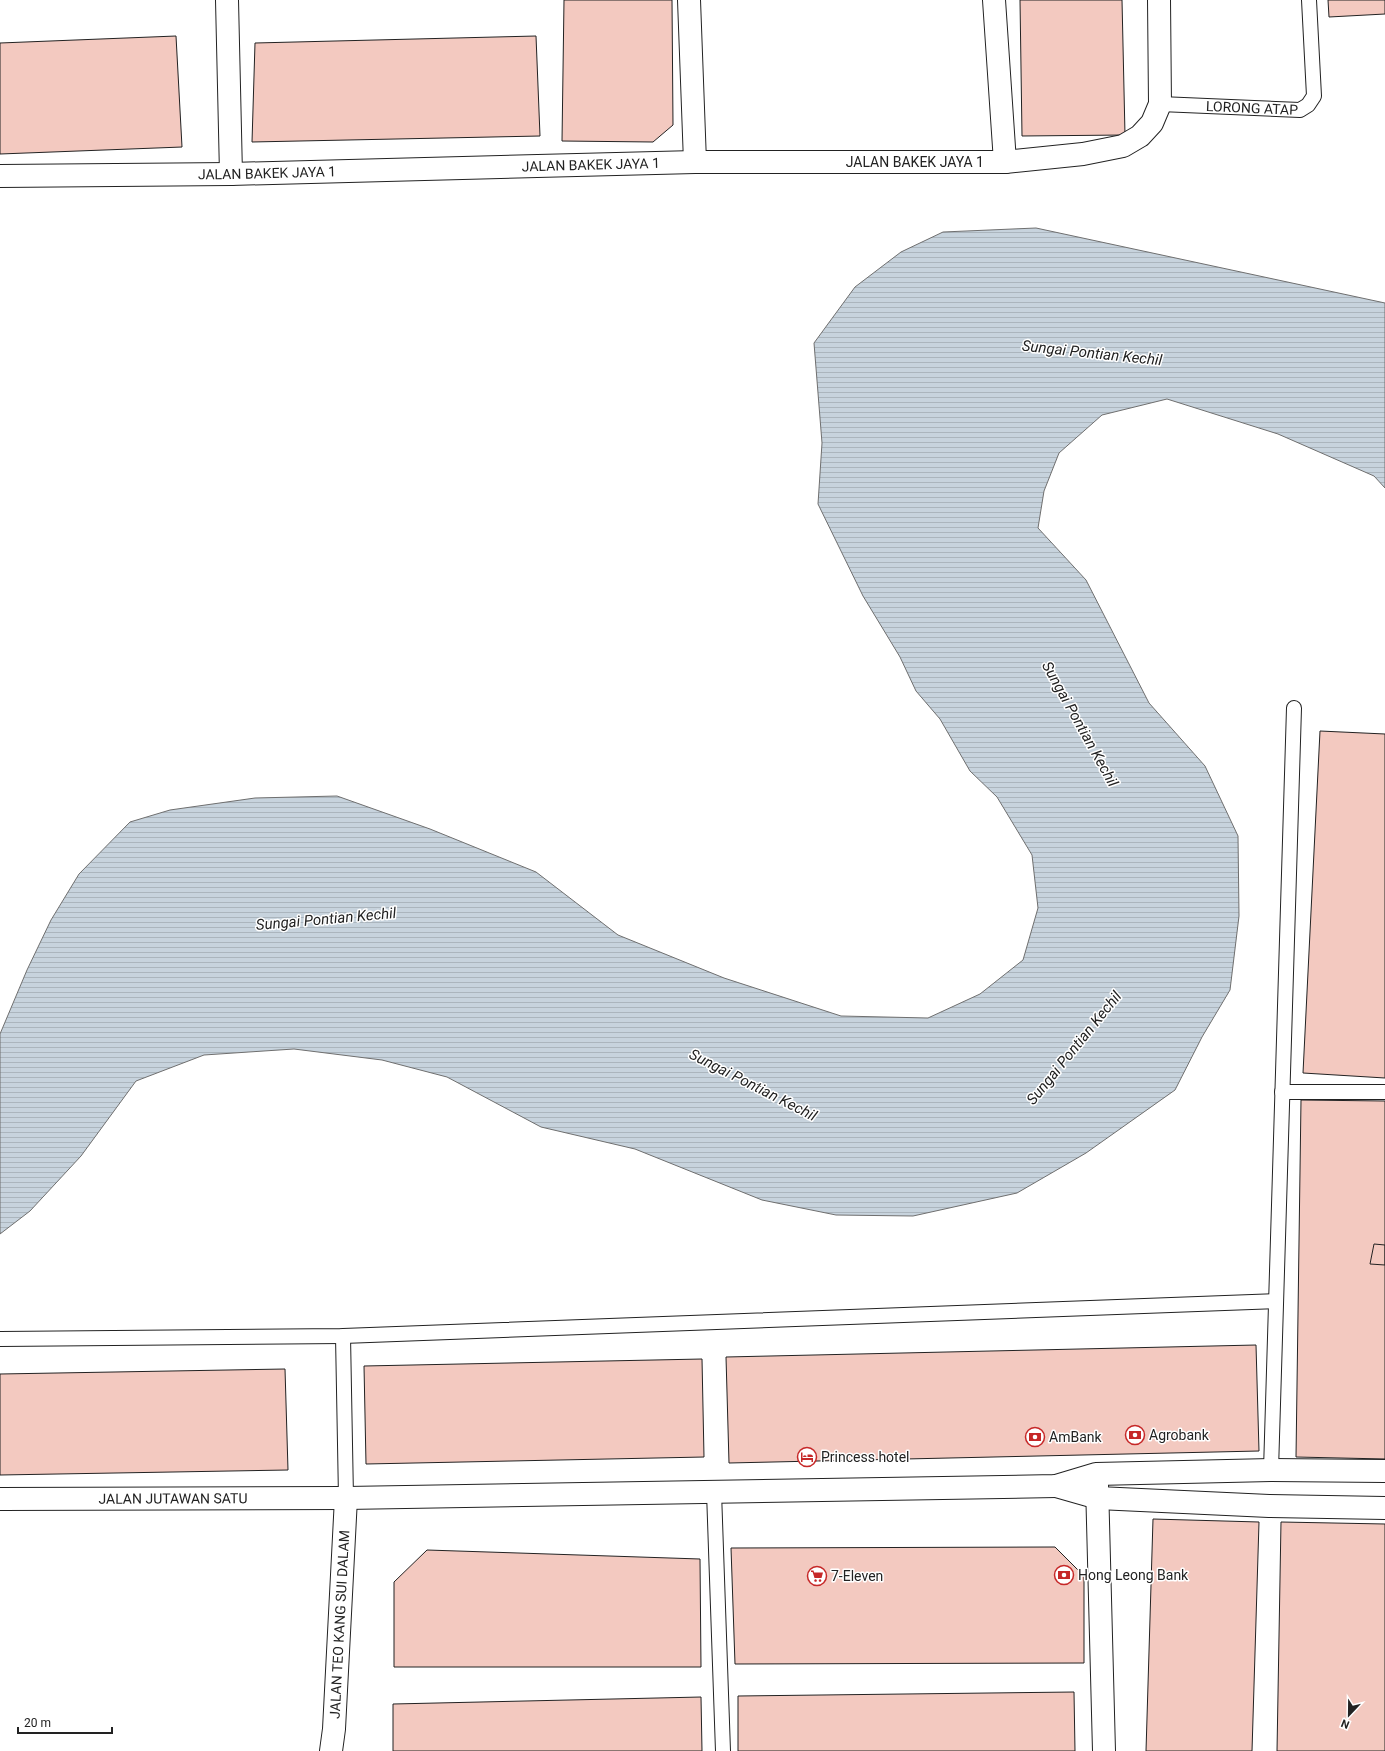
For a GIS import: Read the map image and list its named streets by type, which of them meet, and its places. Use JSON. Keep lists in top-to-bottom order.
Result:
{
  "streets": {
    "street": ["JALAN BAKEK JAYA 1", "JALAN JUTAWAN SATU", "JALAN TEO KANG SUI DALAM"],
    "lane": ["LORONG ATAP"]
  },
  "crossings": [
    ["LORONG ATAP", "JALAN BAKEK JAYA 1"],
    ["JALAN JUTAWAN SATU", "JALAN TEO KANG SUI DALAM"]
  ],
  "water": ["Sungai Pontian Kechil"],
  "places": {
    "bank": ["Agrobank", "AmBank", "Hong Leong Bank"],
    "hotel": ["Princess hotel"],
    "supermarket": ["7-Eleven"]
  },
  "scale_bar": "20 m",
  "north": "bottom"
}
